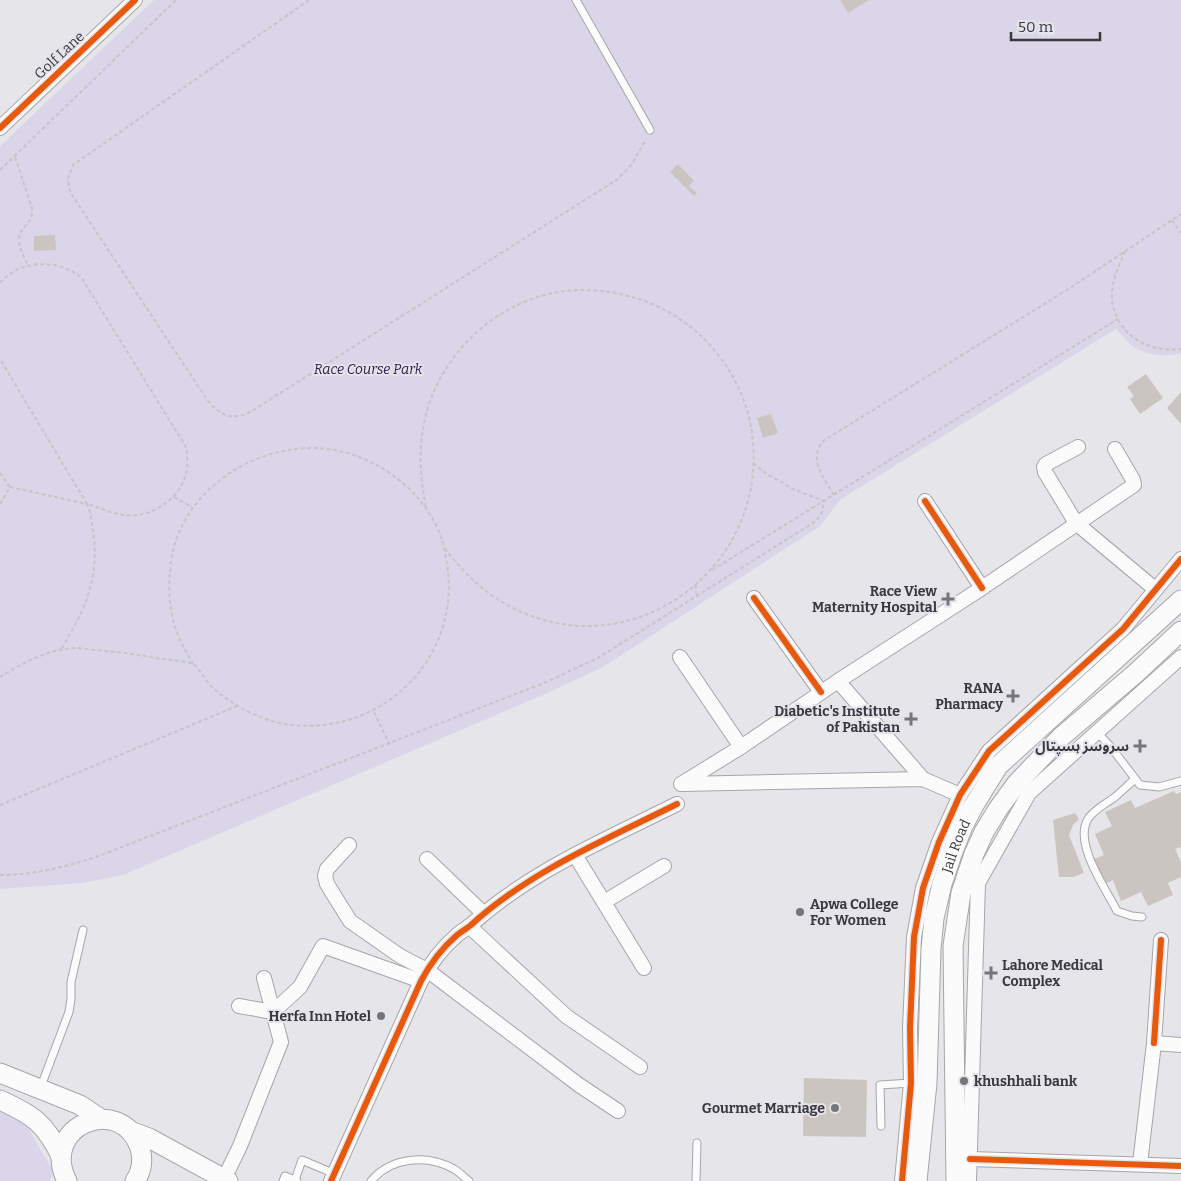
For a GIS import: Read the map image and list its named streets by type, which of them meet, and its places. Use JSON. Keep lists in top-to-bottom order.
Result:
{
  "streets": {
    "main road": ["Jail Road"],
    "street": ["Golf Lane"]
  },
  "parks": ["Race Course Park"],
  "places": {
    "health": [
      "Race View Maternity Hospital",
      "RANA Pharmacy",
      "Diabetic's Institute of Pakistan",
      "سروسز ہسپتال",
      "Lahore Medical Complex"
    ],
    "other": [
      "Apwa College For Women",
      "Herfa Inn Hotel",
      "khushhali bank",
      "Gourmet Marriage"
    ]
  },
  "scale_bar": "50 m"
}
